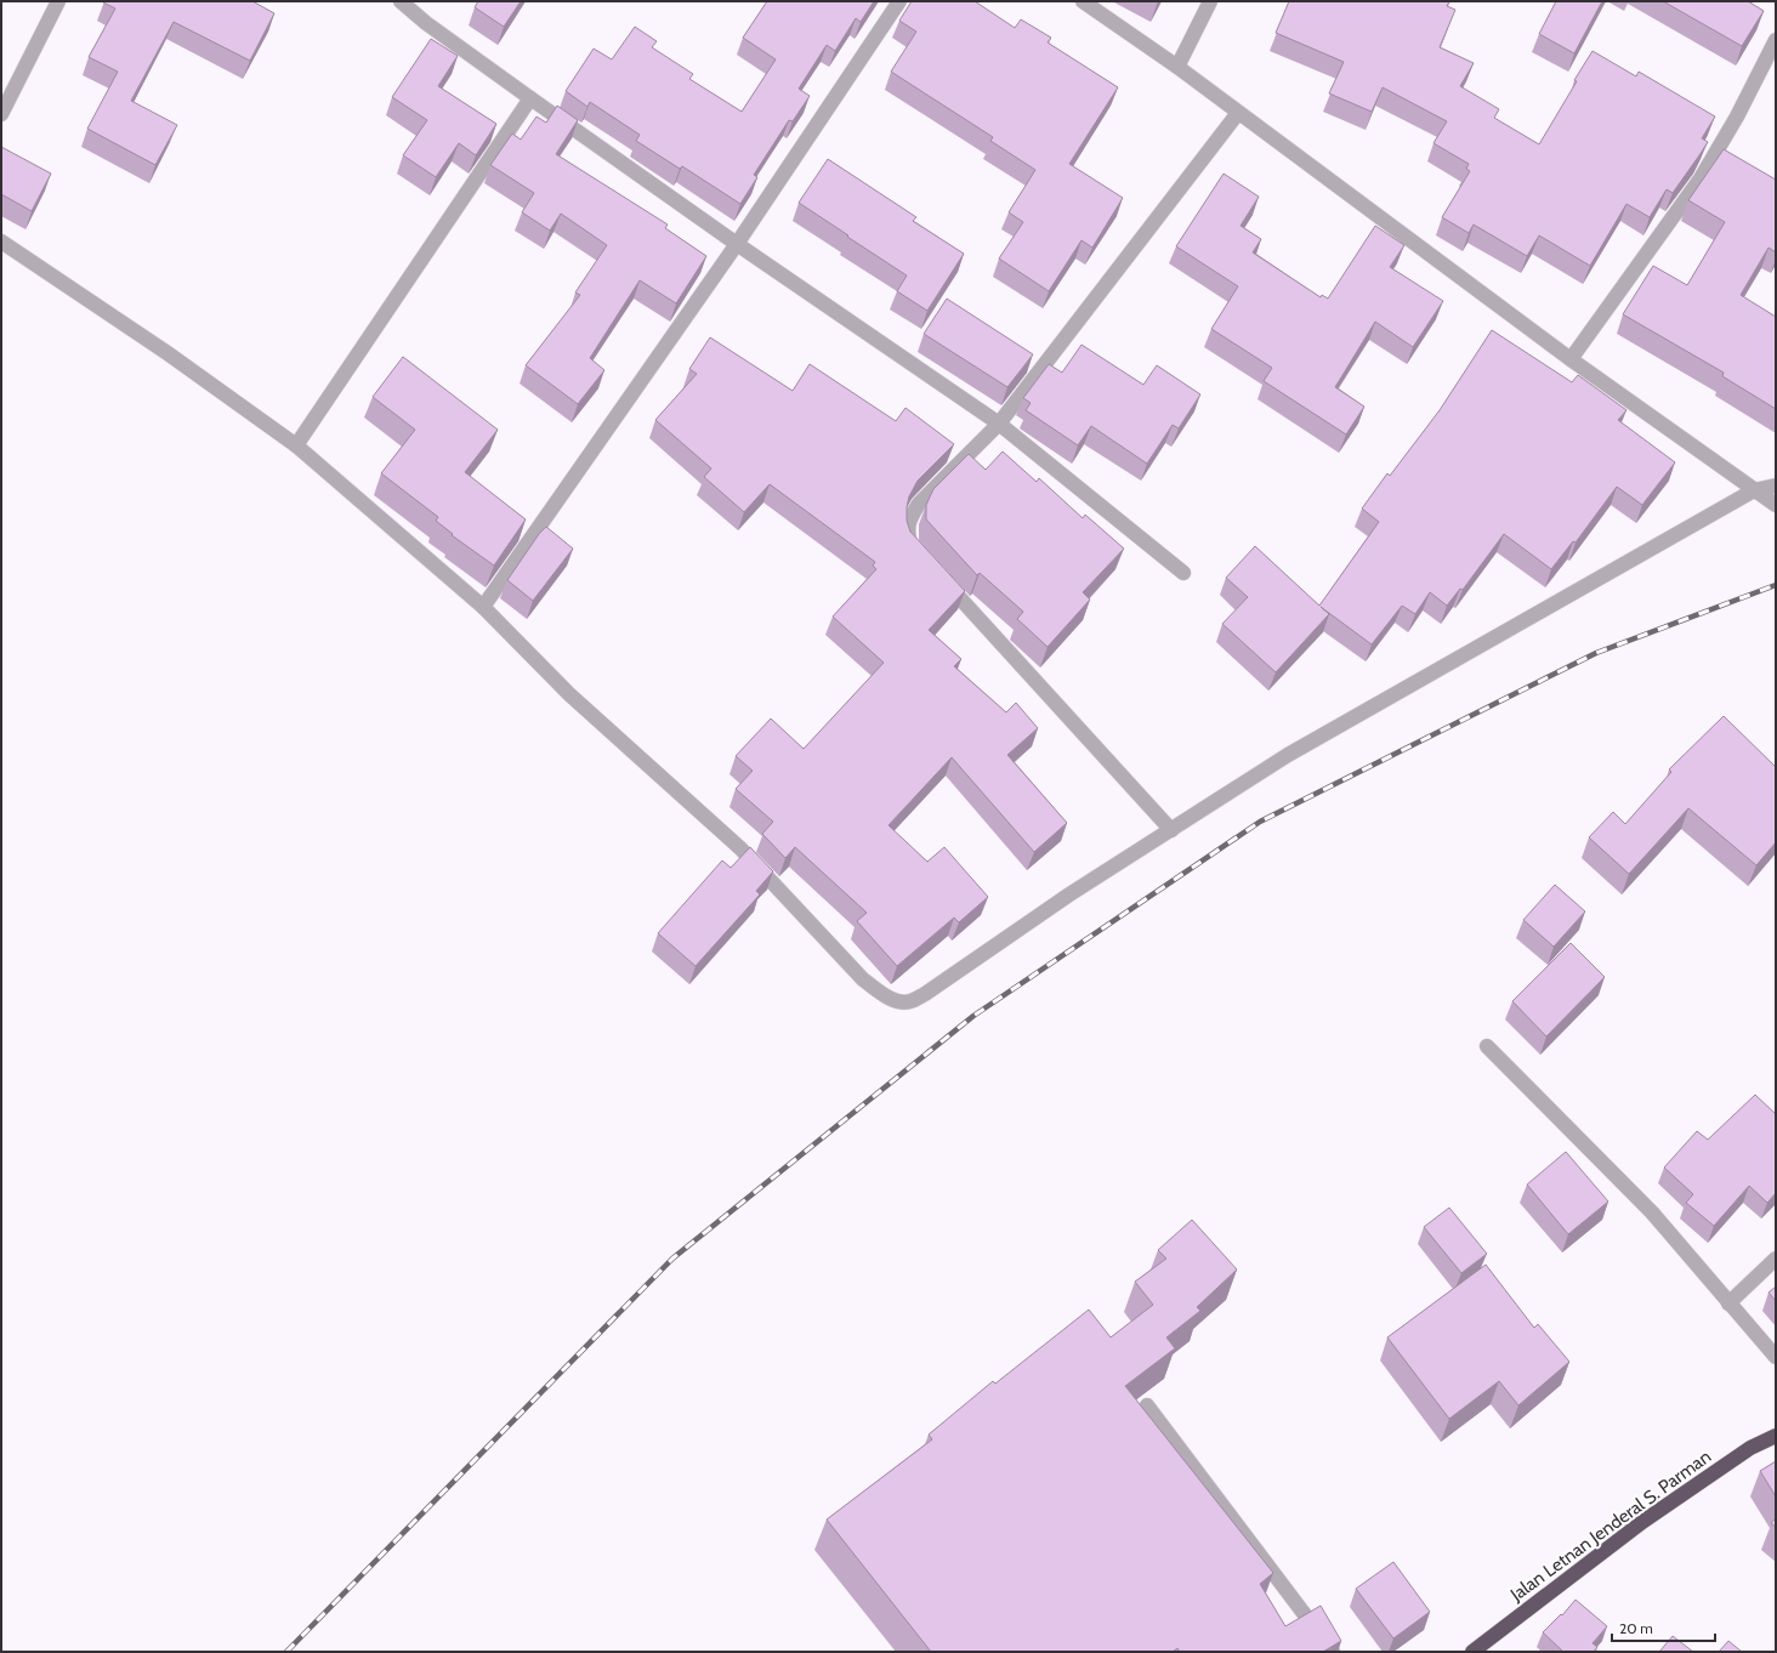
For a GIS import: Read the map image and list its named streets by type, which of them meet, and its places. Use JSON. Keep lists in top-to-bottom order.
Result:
{
  "streets": {
    "highway": ["Jalan Letnan Jenderal S. Parman"]
  },
  "scale_bar": "20 m"
}
